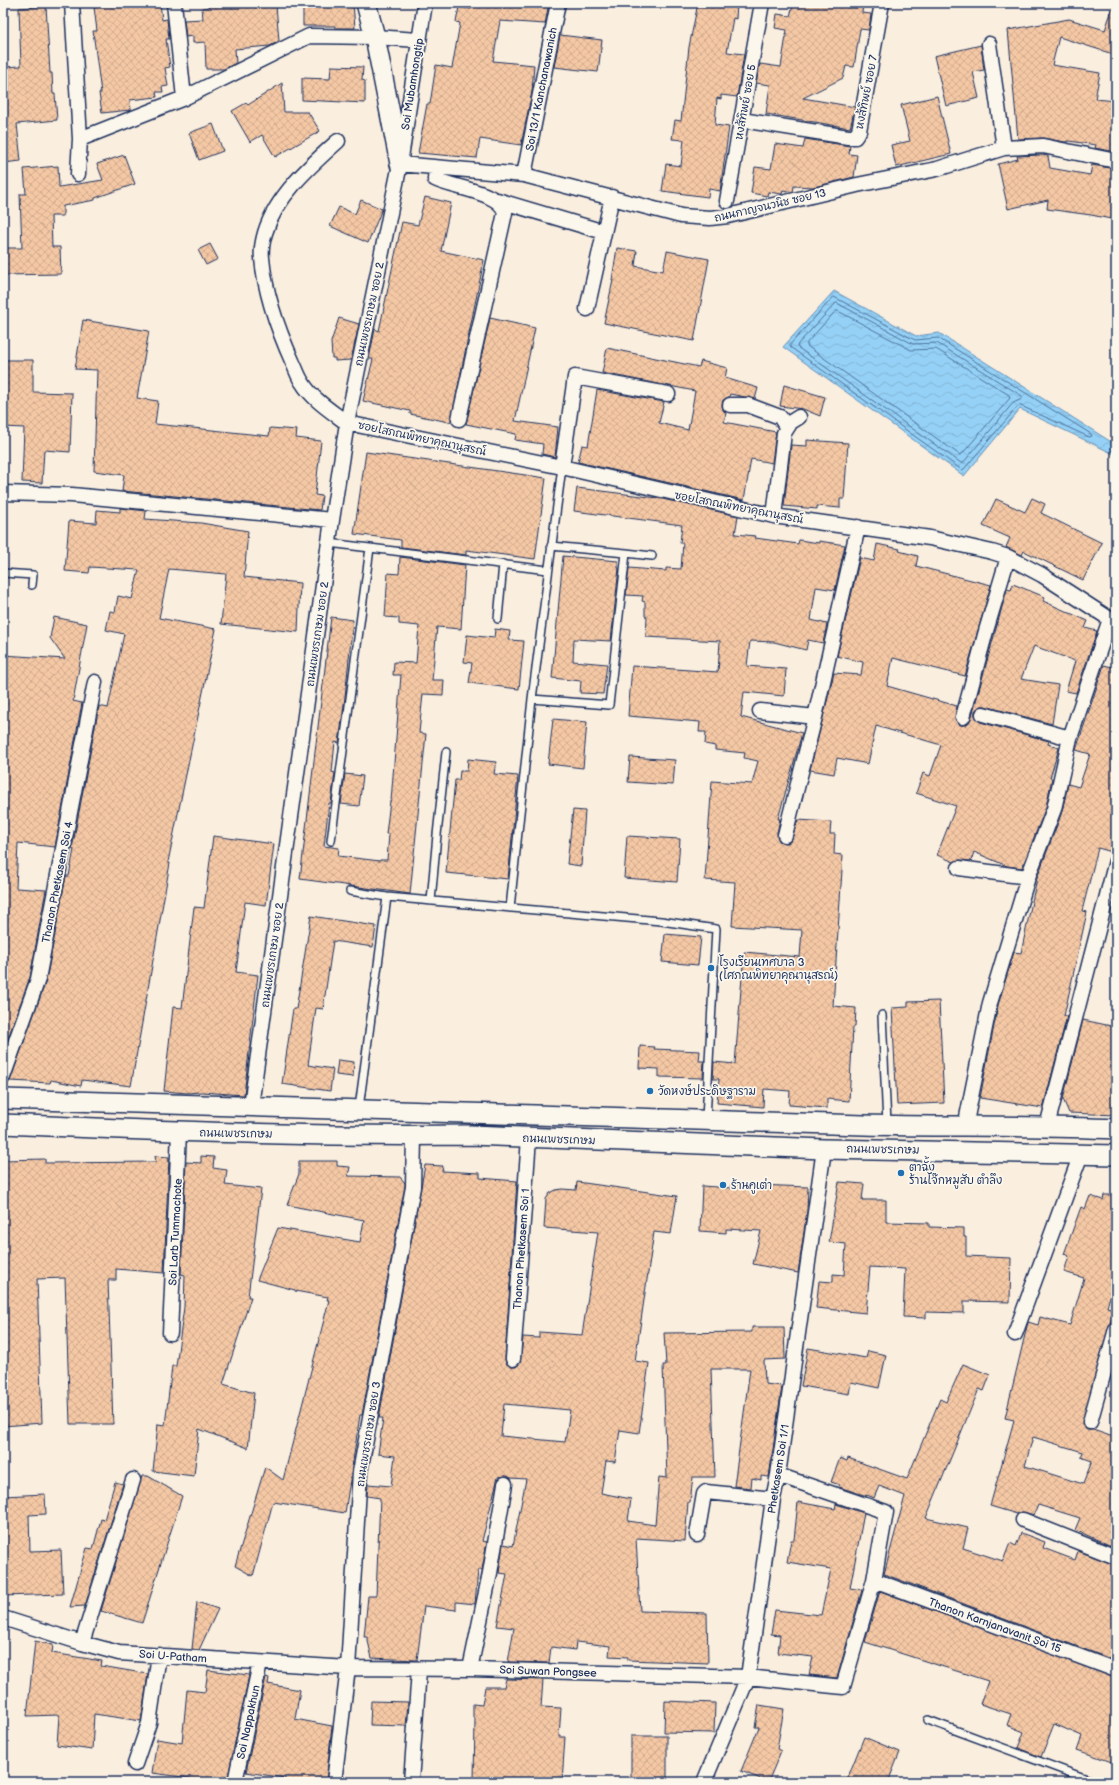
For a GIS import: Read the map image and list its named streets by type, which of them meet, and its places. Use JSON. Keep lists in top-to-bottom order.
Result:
{
  "streets": {
    "main road": ["ถนนเพชรเกษม"],
    "street": [
      "Soi Mubamhongtip",
      "Soi 13/1 Kanchanawanich",
      "หงส้ทิพย์ ซอย 7",
      "หงส้ทิพย์ ซอย 5",
      "ถนนกาญจนวนิช ซอย 13",
      "ถนนเพชรเกษม ซอย 2",
      "ซอยโสภณพิทยาคุณานุสรณ์",
      "Thanon Phetkasem Soi 4",
      "Soi Larb Tummachote",
      "Thanon Phetkasem Soi 1",
      "ถนนเพชรเกษม ซอย 3",
      "Phetkasem Soi 1/1",
      "Thanon Karnjanavanit Soi 15",
      "Soi U-Patham",
      "Soi Suwan Pongsee",
      "Soi Nappakhun"
    ]
  },
  "crossings": [
    ["Soi Mubamhongtip", "ถนนกาญจนวนิช ซอย 13"],
    ["Soi Mubamhongtip", "ถนนเพชรเกษม ซอย 2"],
    ["Soi 13/1 Kanchanawanich", "ถนนกาญจนวนิช ซอย 13"],
    ["หงส้ทิพย์ ซอย 7", "หงส้ทิพย์ ซอย 5"],
    ["ถนนกาญจนวนิช ซอย 13", "ถนนเพชรเกษม ซอย 2"],
    ["ถนนเพชรเกษม ซอย 2", "ซอยโสภณพิทยาคุณานุสรณ์"],
    ["ถนนเพชรเกษม", "Soi Larb Tummachote"],
    ["ถนนเพชรเกษม", "Thanon Phetkasem Soi 1"],
    ["ถนนเพชรเกษม", "ถนนเพชรเกษม ซอย 3"],
    ["ถนนเพชรเกษม", "Phetkasem Soi 1/1"],
    ["ถนนเพชรเกษม ซอย 3", "Soi U-Patham"],
    ["ถนนเพชรเกษม ซอย 3", "Soi Suwan Pongsee"],
    ["Phetkasem Soi 1/1", "Soi Suwan Pongsee"],
    ["Thanon Karnjanavanit Soi 15", "Soi Suwan Pongsee"],
    ["Soi U-Patham", "Soi Suwan Pongsee"],
    ["Soi U-Patham", "Soi Nappakhun"]
  ],
  "places": [
    "โรงเรียนเทศบาล 3 (โศภณพิทยาคุณานุสรณ์)",
    "วัดหงษ์ประดิษฐาราม",
    "ตาฉั้ง ร้านโจ๊กหมูสับ ตำลึง",
    "ร้านคูเต่า"
  ]
}
